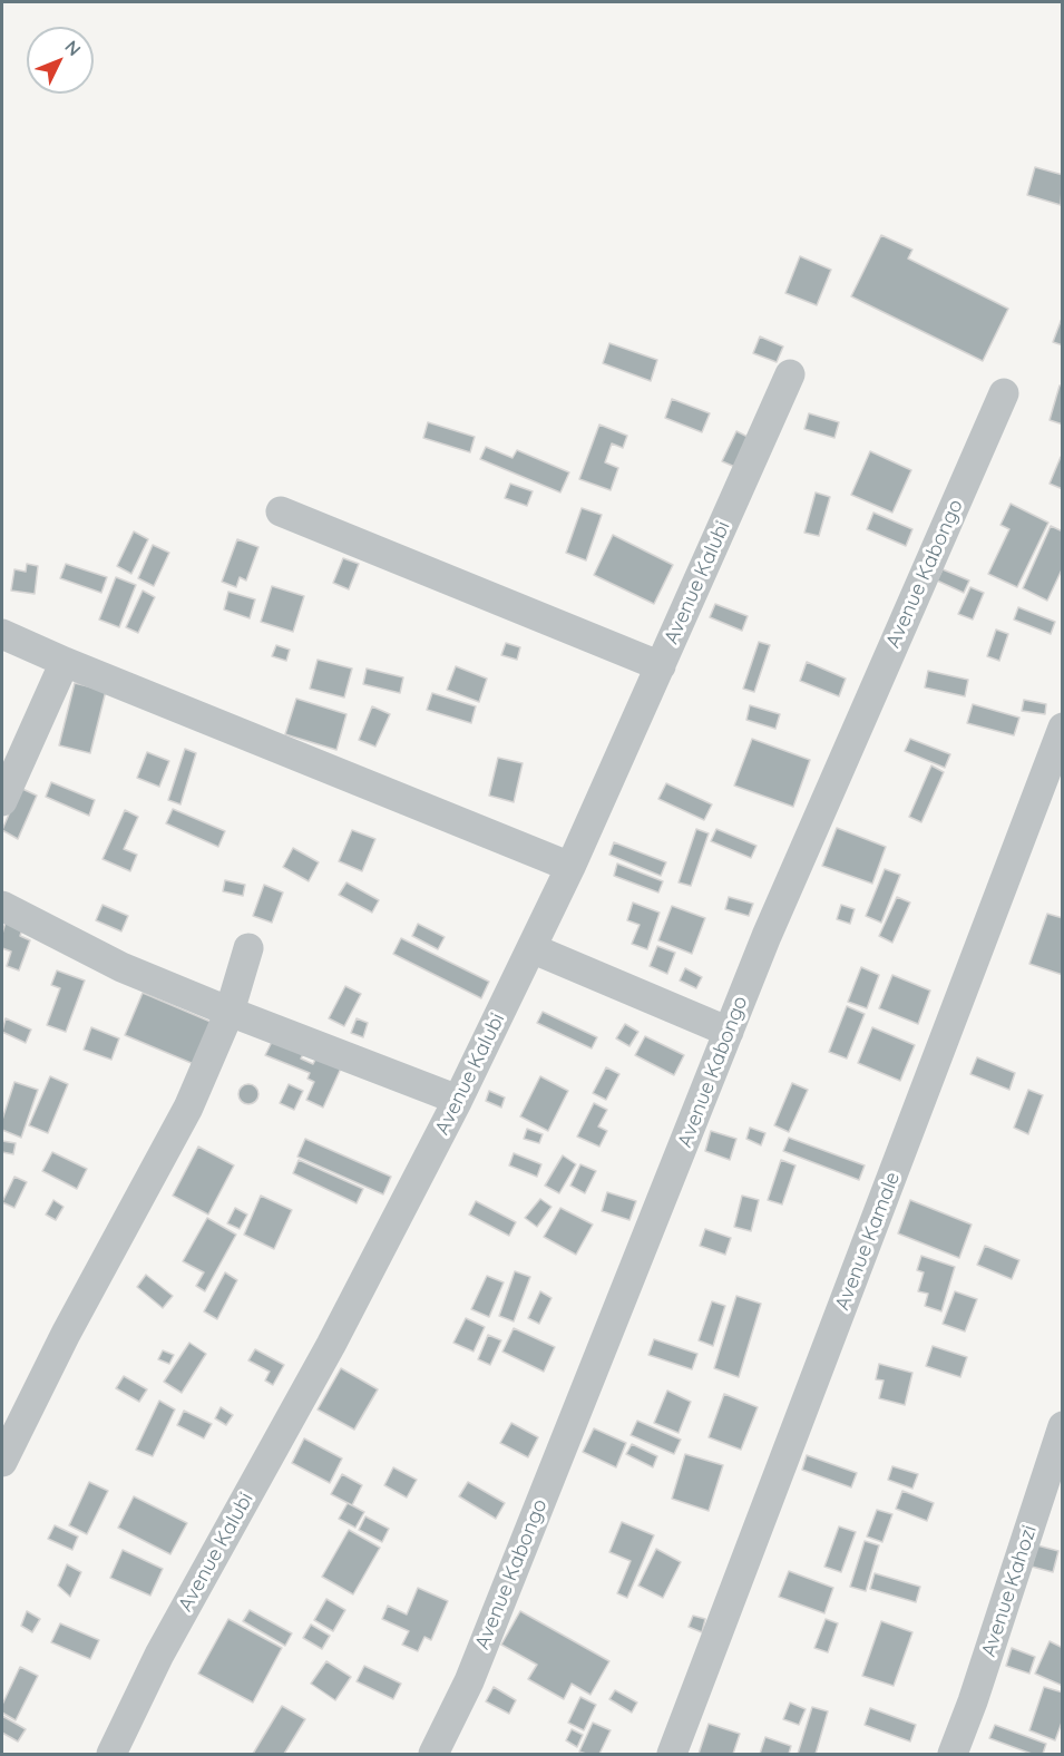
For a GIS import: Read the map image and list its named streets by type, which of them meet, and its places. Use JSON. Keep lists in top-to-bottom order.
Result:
{
  "streets": {
    "street": [
      "Avenue Kabongo",
      "Avenue Kalubi",
      "Avenue Kamale",
      "Avenue Kahozi"
    ]
  },
  "north": "top right"
}
